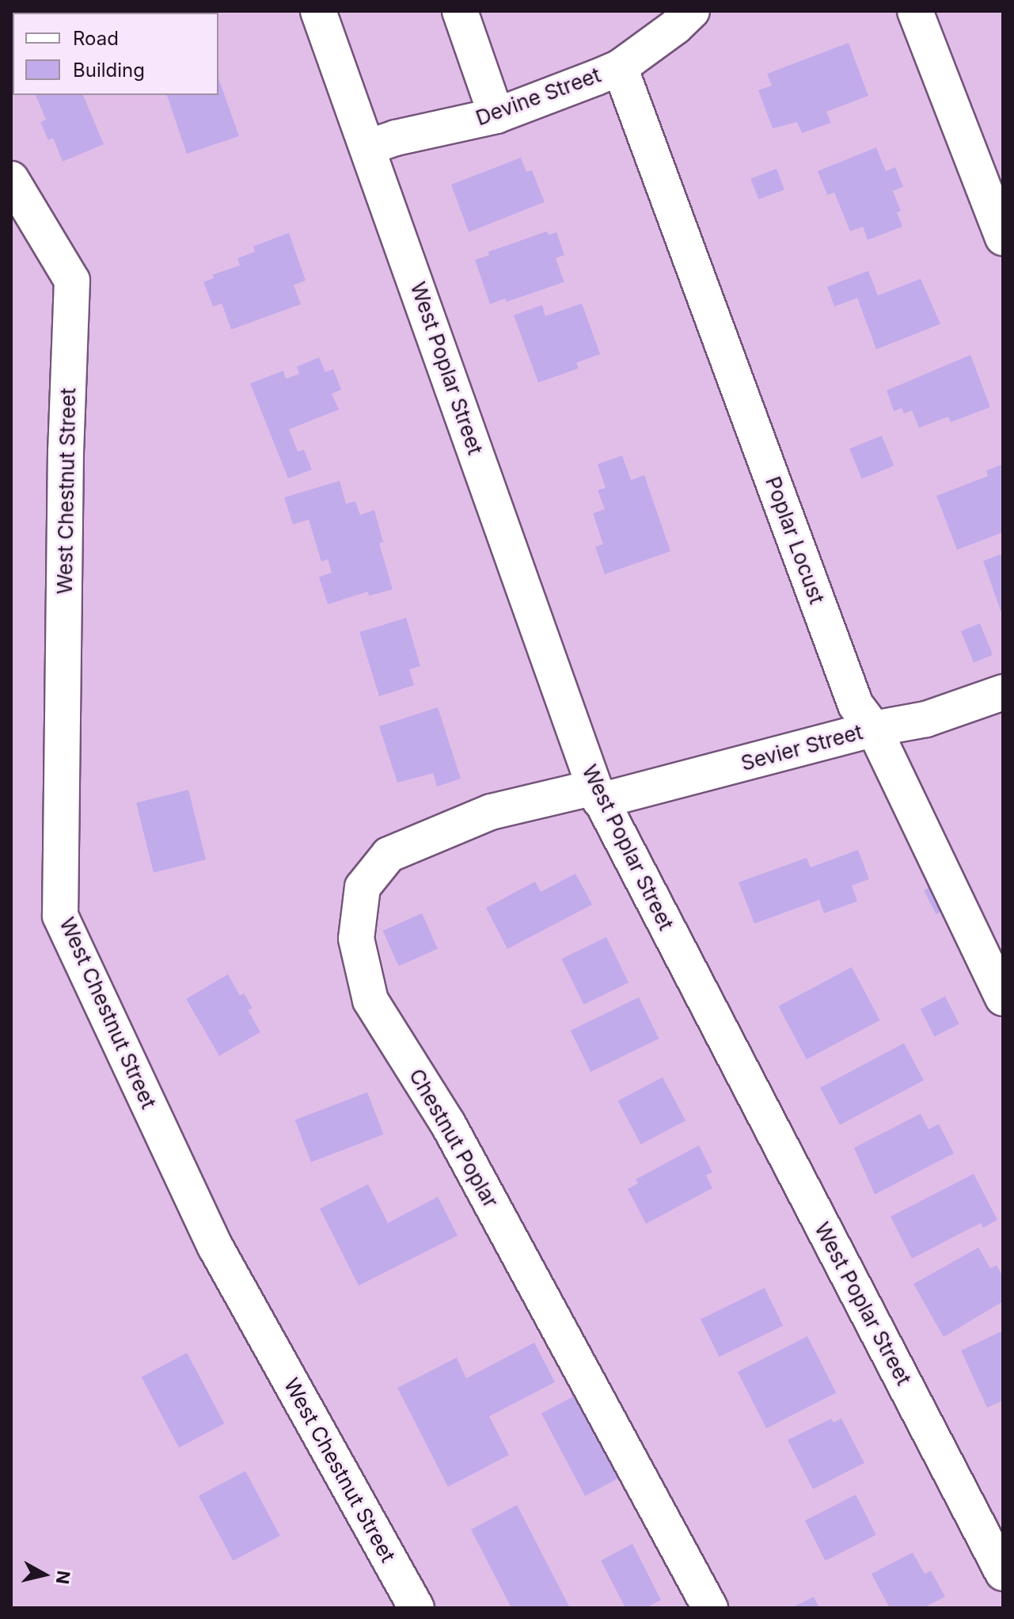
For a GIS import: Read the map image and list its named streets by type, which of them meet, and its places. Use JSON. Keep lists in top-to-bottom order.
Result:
{
  "streets": {
    "street": [
      "Devine Street",
      "West Poplar Street",
      "West Chestnut Street",
      "Poplar Locust",
      "Sevier Street",
      "Chestnut Poplar"
    ]
  },
  "crossings": [
    ["Devine Street", "West Poplar Street"],
    ["Devine Street", "Poplar Locust"],
    ["West Poplar Street", "Sevier Street"],
    ["West Poplar Street", "Chestnut Poplar"],
    ["Poplar Locust", "Sevier Street"],
    ["Sevier Street", "Chestnut Poplar"]
  ],
  "legend": ["Road", "Building"],
  "north": "right"
}
